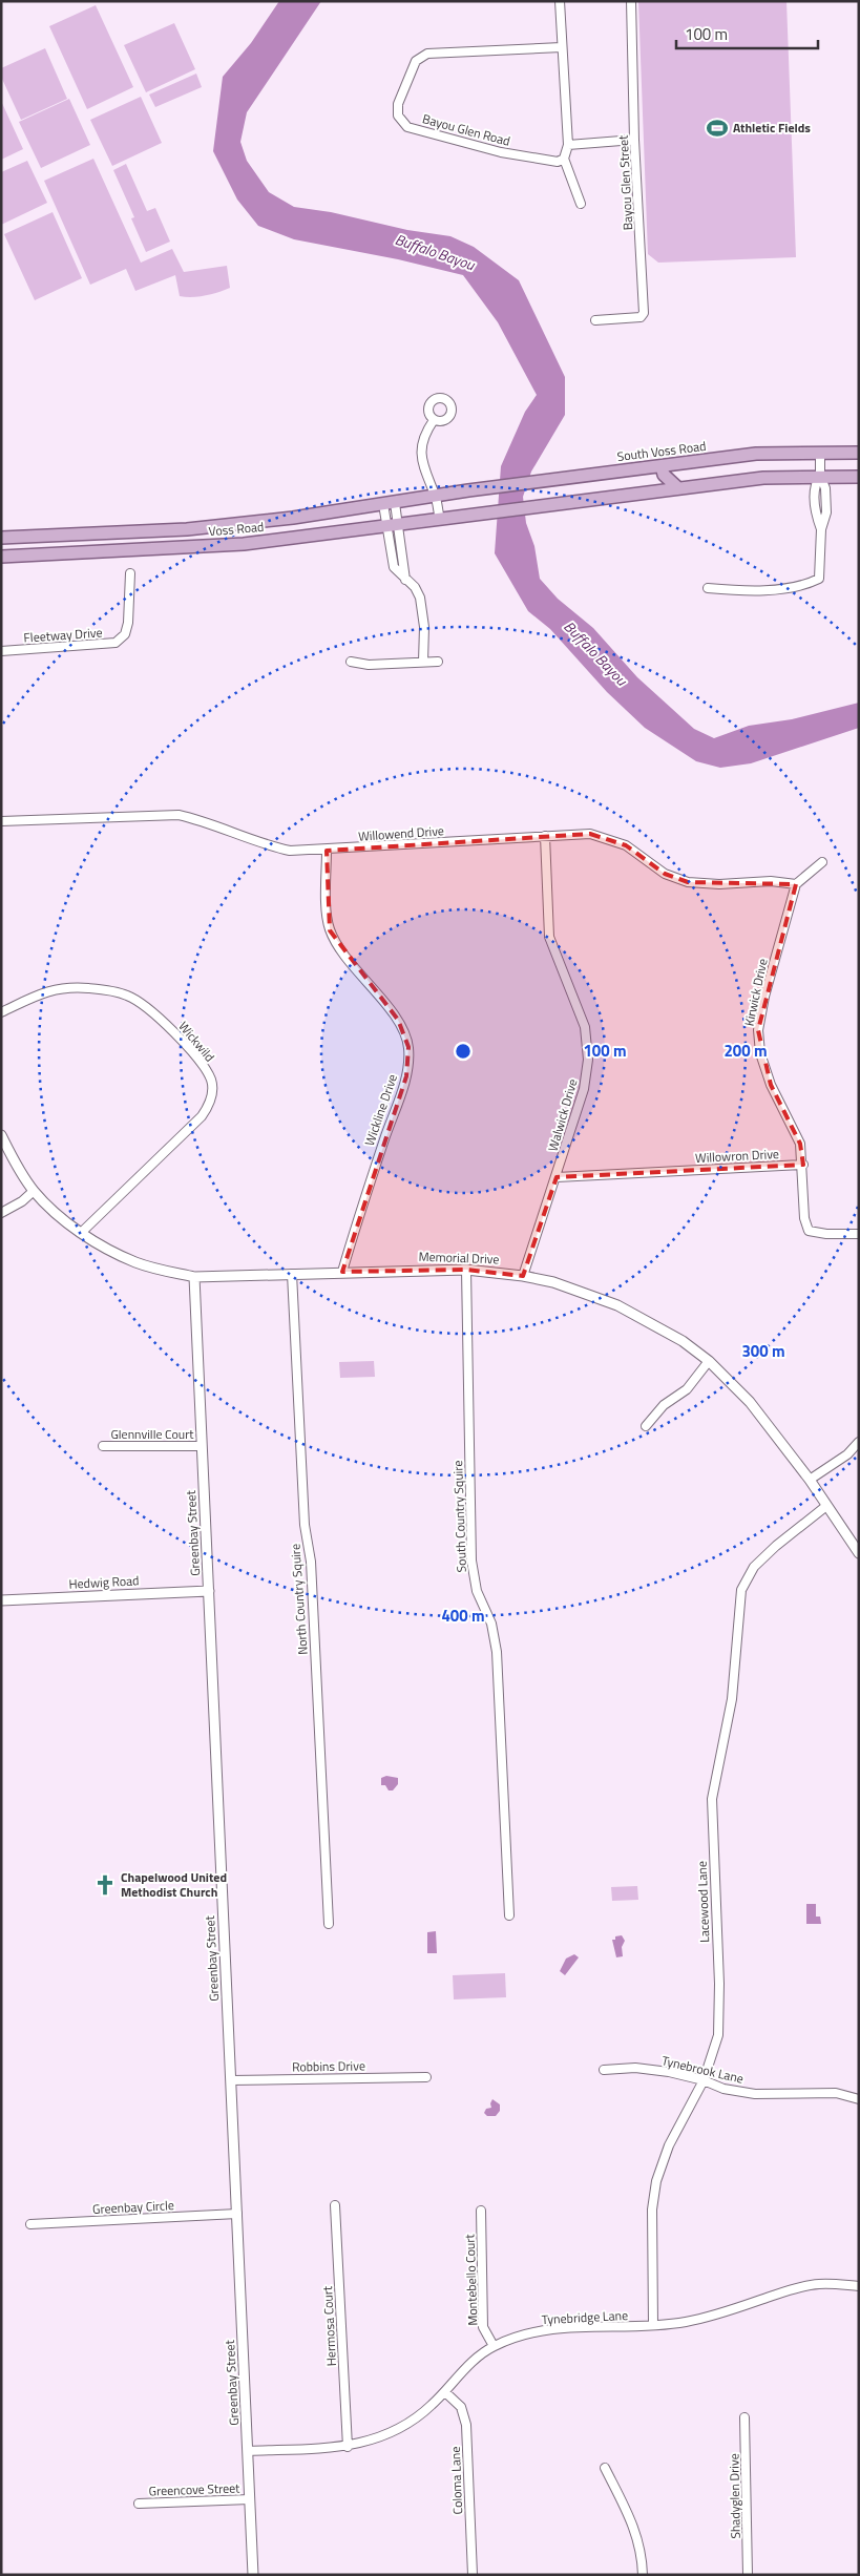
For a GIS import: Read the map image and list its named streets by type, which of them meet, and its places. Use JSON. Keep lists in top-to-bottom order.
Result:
{
  "streets": {
    "main road": ["South Voss Road", "Voss Road"],
    "street": [
      "Bayou Glen Road",
      "Bayou Glen Street",
      "Fleetway Drive",
      "Willowend Drive",
      "Kirwick Drive",
      "Wickwild",
      "Wickline Drive",
      "Walwick Drive",
      "Willowron Drive",
      "Memorial Drive",
      "Glennville Court",
      "South Country Squire",
      "Greenbay Street",
      "Hedwig Road",
      "North Country Squire",
      "Lacewood Lane",
      "Robbins Drive",
      "Tynebrook Lane",
      "Greenbay Circle",
      "Montebello Court",
      "Tynebridge Lane",
      "Hermosa Court",
      "Coloma Lane",
      "Greencove Street",
      "Shadyglen Drive"
    ]
  },
  "crossings": [
    ["South Voss Road", "Voss Road"],
    ["Willowend Drive", "Kirwick Drive"],
    ["Willowend Drive", "Wickline Drive"],
    ["Willowend Drive", "Walwick Drive"],
    ["Kirwick Drive", "Willowron Drive"],
    ["Wickwild", "Memorial Drive"],
    ["Wickline Drive", "Memorial Drive"],
    ["Walwick Drive", "Willowron Drive"],
    ["Walwick Drive", "Memorial Drive"],
    ["Memorial Drive", "South Country Squire"],
    ["Memorial Drive", "Greenbay Street"],
    ["Memorial Drive", "North Country Squire"],
    ["Memorial Drive", "Lacewood Lane"],
    ["Glennville Court", "Greenbay Street"],
    ["Greenbay Street", "Hedwig Road"],
    ["Greenbay Street", "Robbins Drive"],
    ["Greenbay Street", "Greenbay Circle"],
    ["Greenbay Street", "Tynebridge Lane"],
    ["Greenbay Street", "Greencove Street"],
    ["Lacewood Lane", "Tynebrook Lane"],
    ["Lacewood Lane", "Tynebridge Lane"],
    ["Montebello Court", "Tynebridge Lane"],
    ["Tynebridge Lane", "Hermosa Court"],
    ["Tynebridge Lane", "Coloma Lane"]
  ],
  "water": ["Buffalo Bayou"],
  "places": {
    "sports": ["Athletic Fields"],
    "church": ["Chapelwood United Methodist Church"]
  },
  "scale_bar": "100 m",
  "rings": [
    "100 m",
    "200 m",
    "300 m",
    "400 m"
  ]
}
